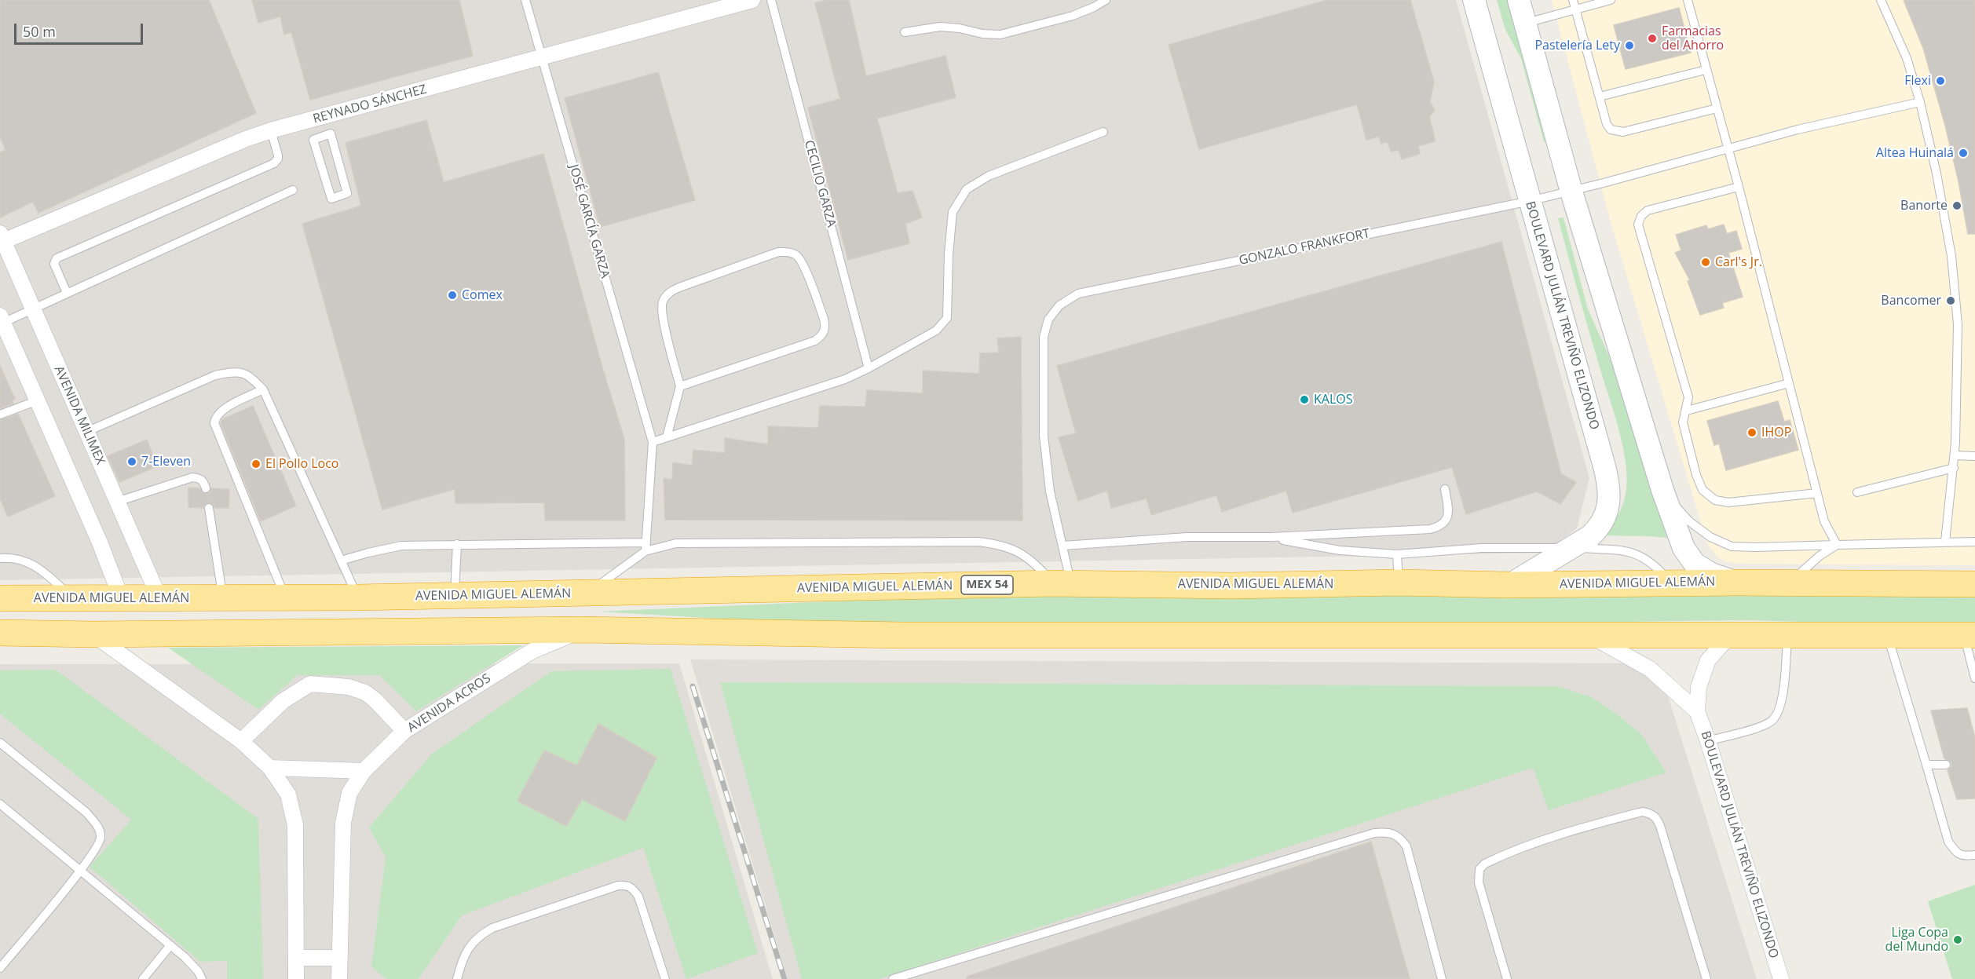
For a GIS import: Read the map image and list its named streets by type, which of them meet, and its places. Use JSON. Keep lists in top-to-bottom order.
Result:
{
  "streets": {
    "highway": ["AVENIDA MIGUEL ALEMÁN", "MEX 54"],
    "main road": ["BOULEVARD JULIÁN TREVIÑO ELIZONDO"],
    "street": ["REYNADO SÁNCHEZ", "AVENIDA MILIMEX", "AVENIDA ACROS"],
    "lane": ["CECILIO GARZA", "JOSÉ GARCÍA GARZA", "GONZALO FRANKFORT"]
  },
  "crossings": [
    ["REYNADO SÁNCHEZ", "JOSÉ GARCÍA GARZA"],
    ["REYNADO SÁNCHEZ", "AVENIDA MILIMEX"],
    ["GONZALO FRANKFORT", "BOULEVARD JULIÁN TREVIÑO ELIZONDO"],
    ["BOULEVARD JULIÁN TREVIÑO ELIZONDO", "AVENIDA MIGUEL ALEMÁN"],
    ["AVENIDA MILIMEX", "AVENIDA MIGUEL ALEMÁN"]
  ],
  "places": [
    "Farmacias del Ahorro",
    "Pastelería Lety",
    "Flexi",
    "Altea Huinalá",
    "Banorte",
    "Carl's Jr.",
    "Comex",
    "Bancomer",
    "KALOS",
    "IHOP",
    "7-Eleven",
    "El Pollo Loco",
    "Liga Copa del Mundo"
  ],
  "scale_bar": "50 m"
}
